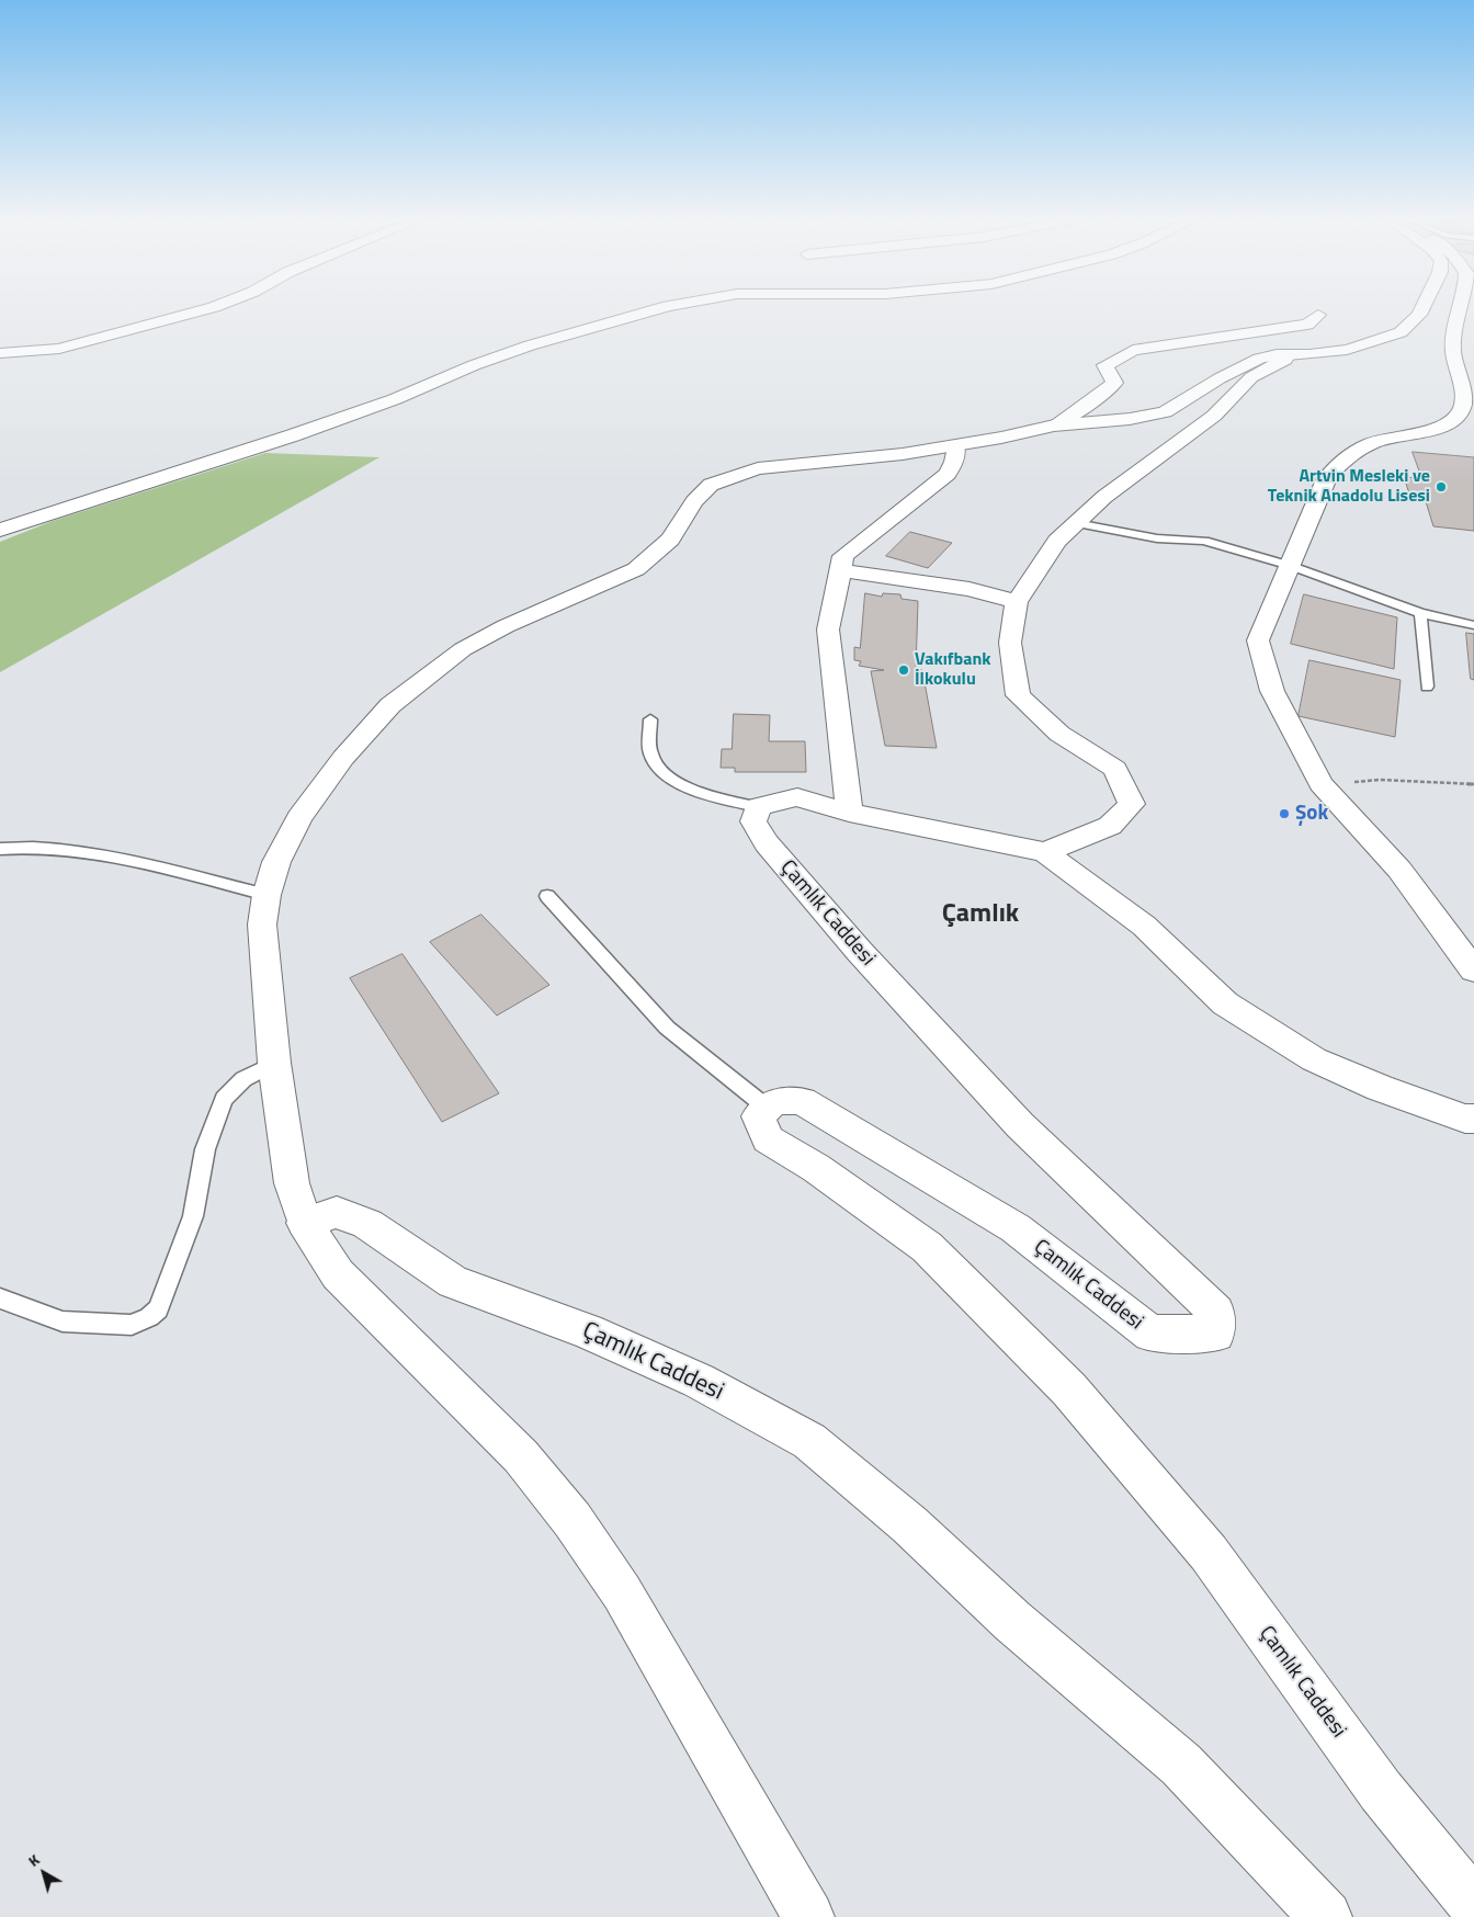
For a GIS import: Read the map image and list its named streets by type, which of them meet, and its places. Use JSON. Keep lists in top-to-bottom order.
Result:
{
  "streets": {
    "street": ["Çamlık Caddesi"]
  },
  "districts": ["Çamlık"],
  "places": ["Artvin Mesleki ve Teknik Anadolu Lisesi", "Vakıfbank İlkokulu", "Şok"],
  "north": "top left"
}
